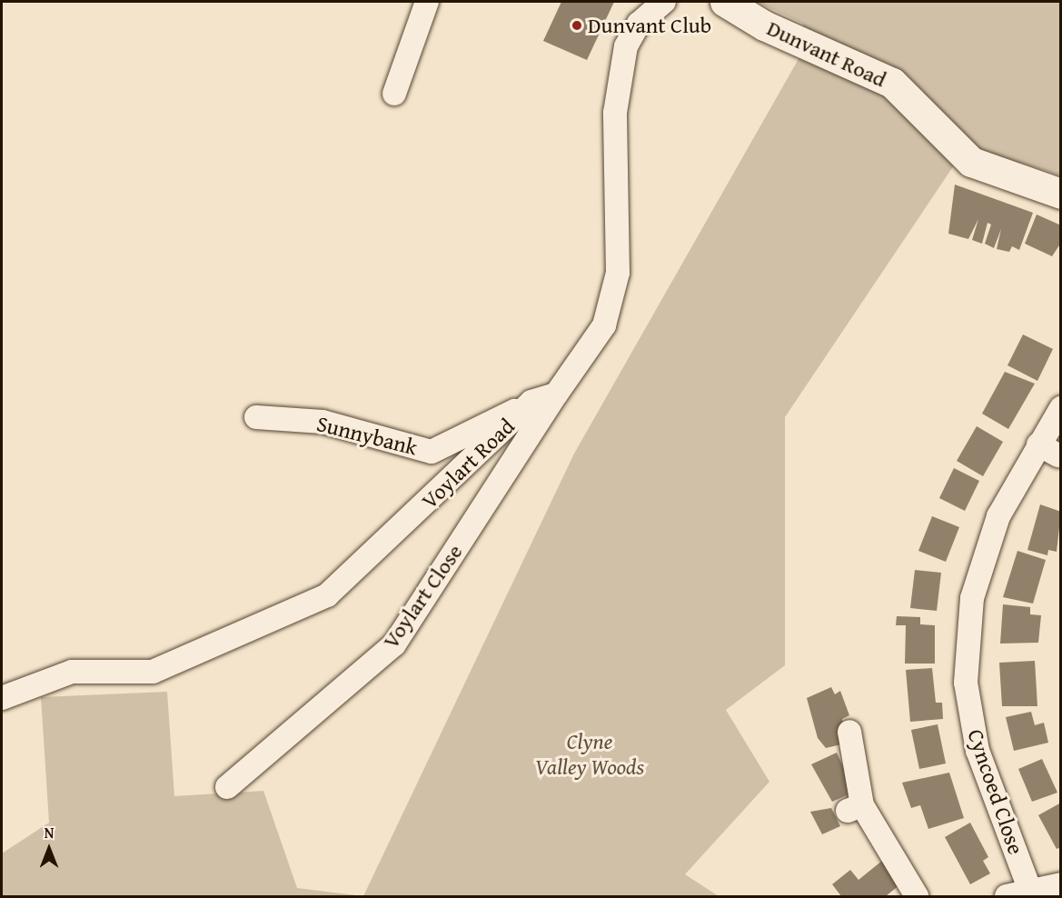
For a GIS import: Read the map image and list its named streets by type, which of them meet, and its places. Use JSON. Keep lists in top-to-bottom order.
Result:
{
  "streets": {
    "main road": ["Dunvant Road"],
    "street": [
      "Sunnybank",
      "Voylart Road",
      "Voylart Close",
      "Cyncoed Close"
    ]
  },
  "crossings": [
    ["Sunnybank", "Voylart Road"],
    ["Voylart Road", "Voylart Close"]
  ],
  "parks": ["Clyne Valley Woods"],
  "places": ["Dunvant Club"],
  "north": "top"
}
